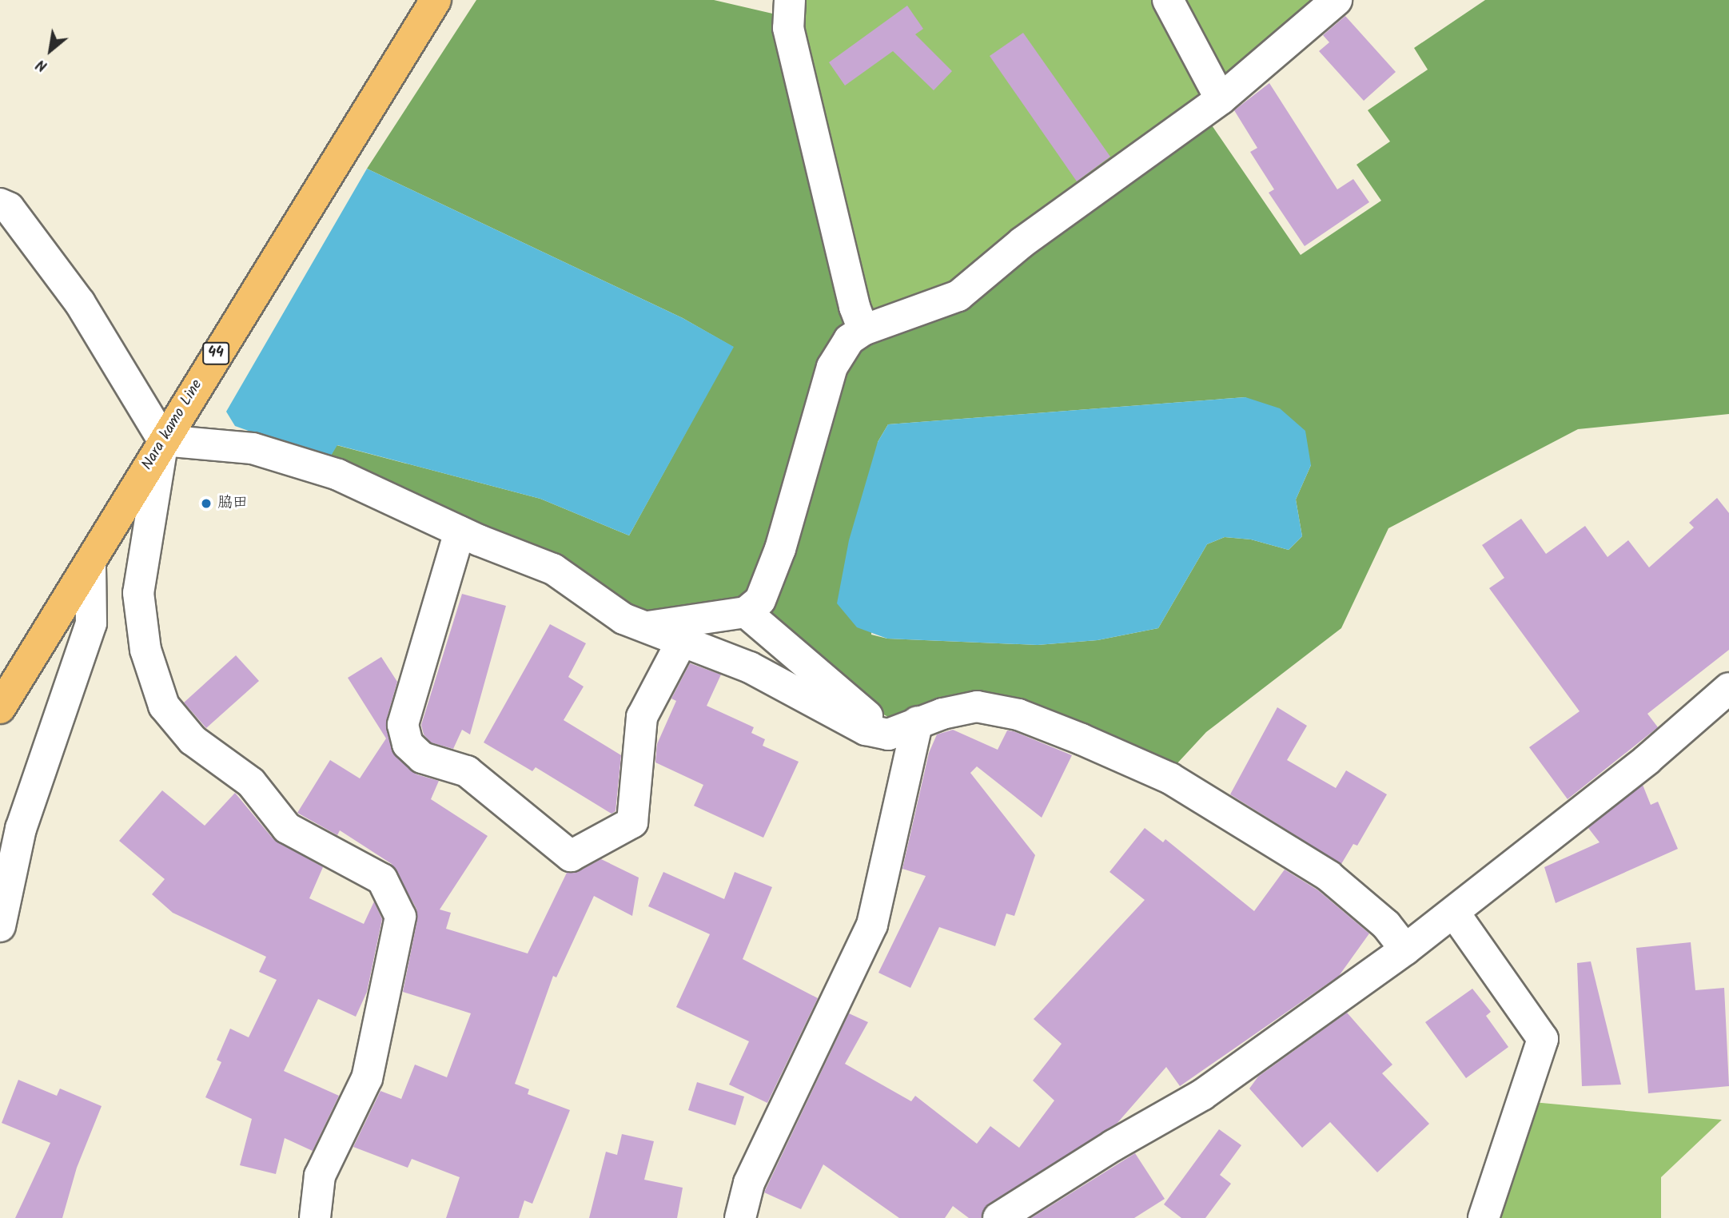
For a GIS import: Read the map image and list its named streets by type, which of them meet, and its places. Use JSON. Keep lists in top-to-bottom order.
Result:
{
  "streets": {
    "main road": ["44", "Nara kamo Line"]
  },
  "places": ["脇田"],
  "north": "bottom left"
}
